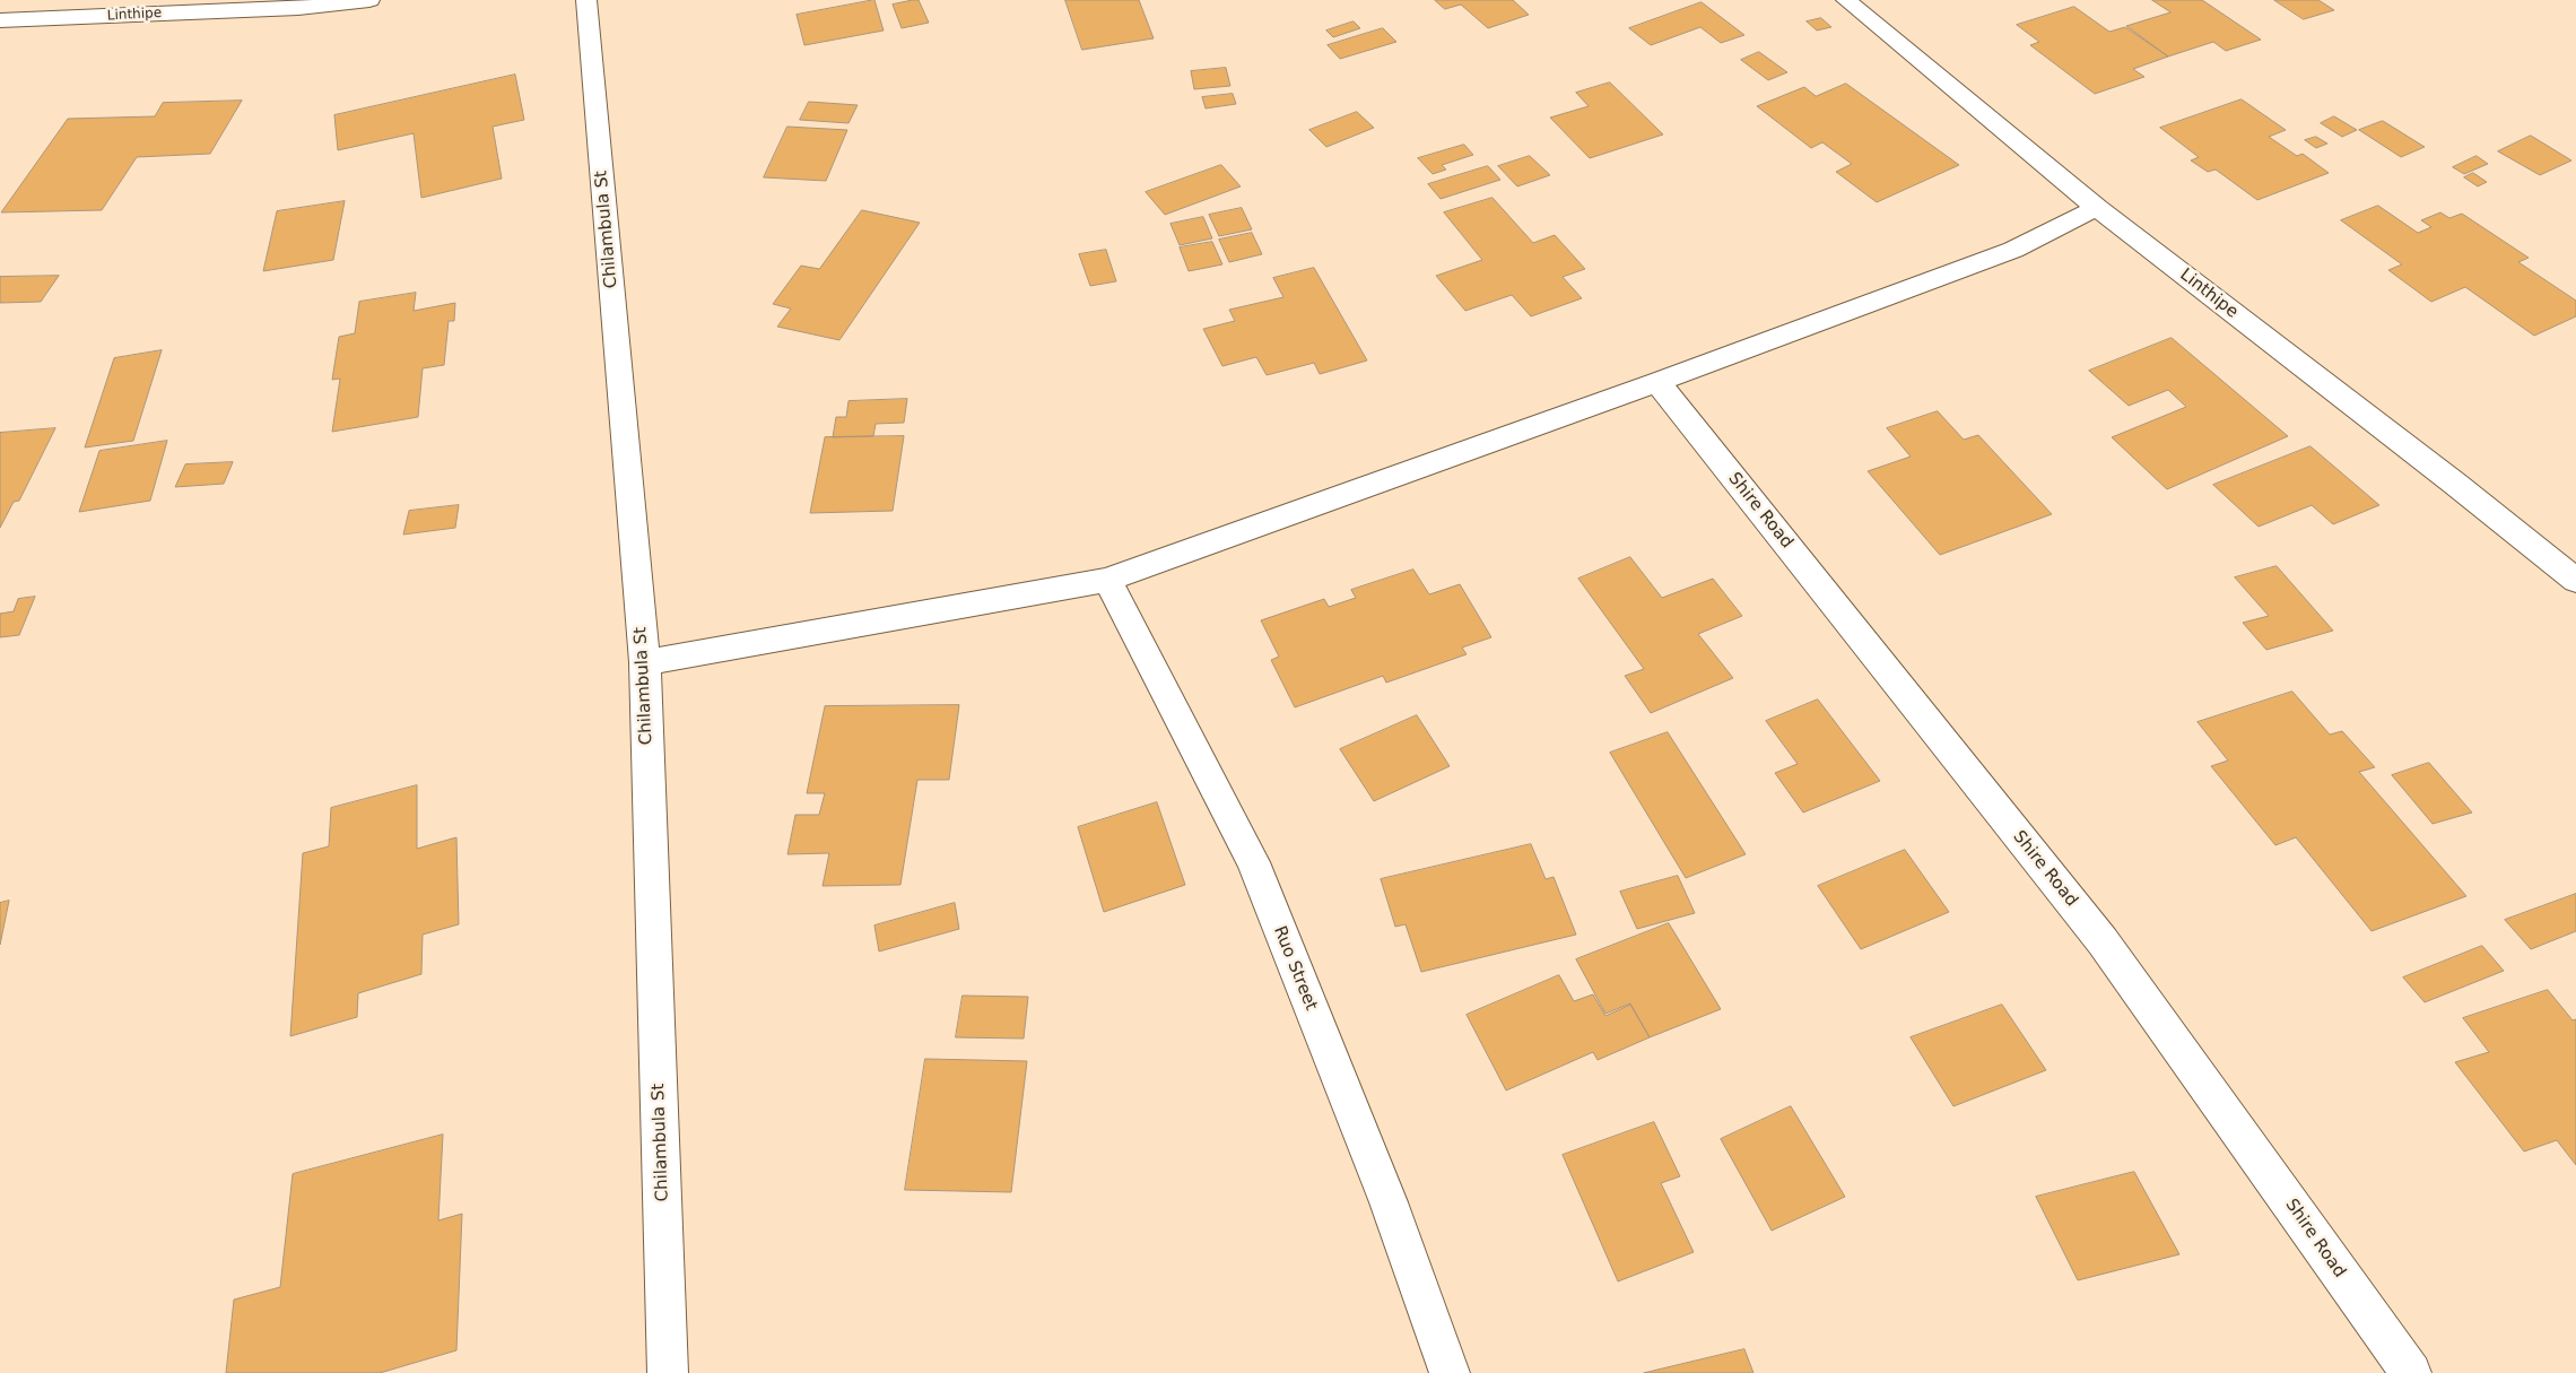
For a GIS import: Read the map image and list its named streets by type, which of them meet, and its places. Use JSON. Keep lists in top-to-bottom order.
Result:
{
  "streets": {
    "street": [
      "Linthipe",
      "Chilambula St",
      "Shire Road",
      "Ruo Street"
    ]
  }
}
